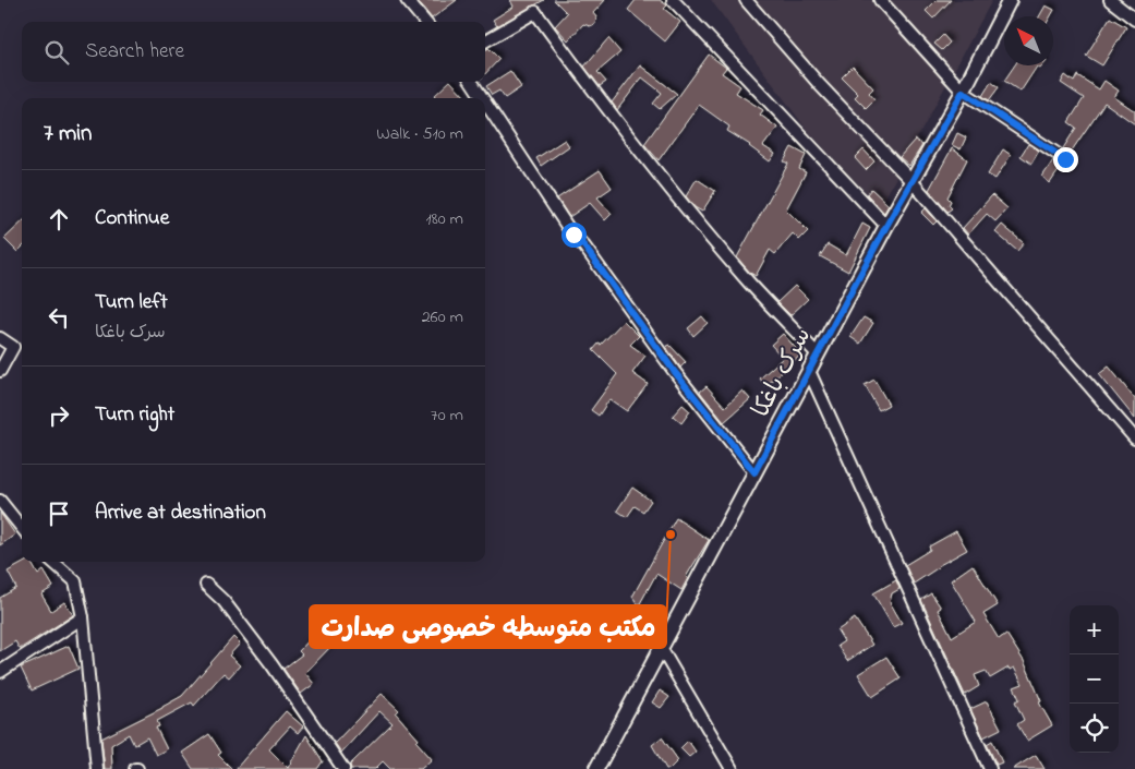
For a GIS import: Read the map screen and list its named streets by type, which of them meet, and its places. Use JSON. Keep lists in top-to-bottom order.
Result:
{
  "streets": {
    "street": ["سرک باغکا"]
  },
  "places": ["مکتب متوسطه خصوصی صدارت"],
  "north": "top left",
  "page": {
    "search": "Search here",
    "heading": ["7 min", "Walk · 510 m"],
    "list": [
      ["Continue", "180 m"],
      ["Turn left", "سرک باغکا", "260 m"],
      ["Turn right", "70 m"],
      "Arrive at destination"
    ],
    "map_buttons": ["+", "−"]
  }
}
